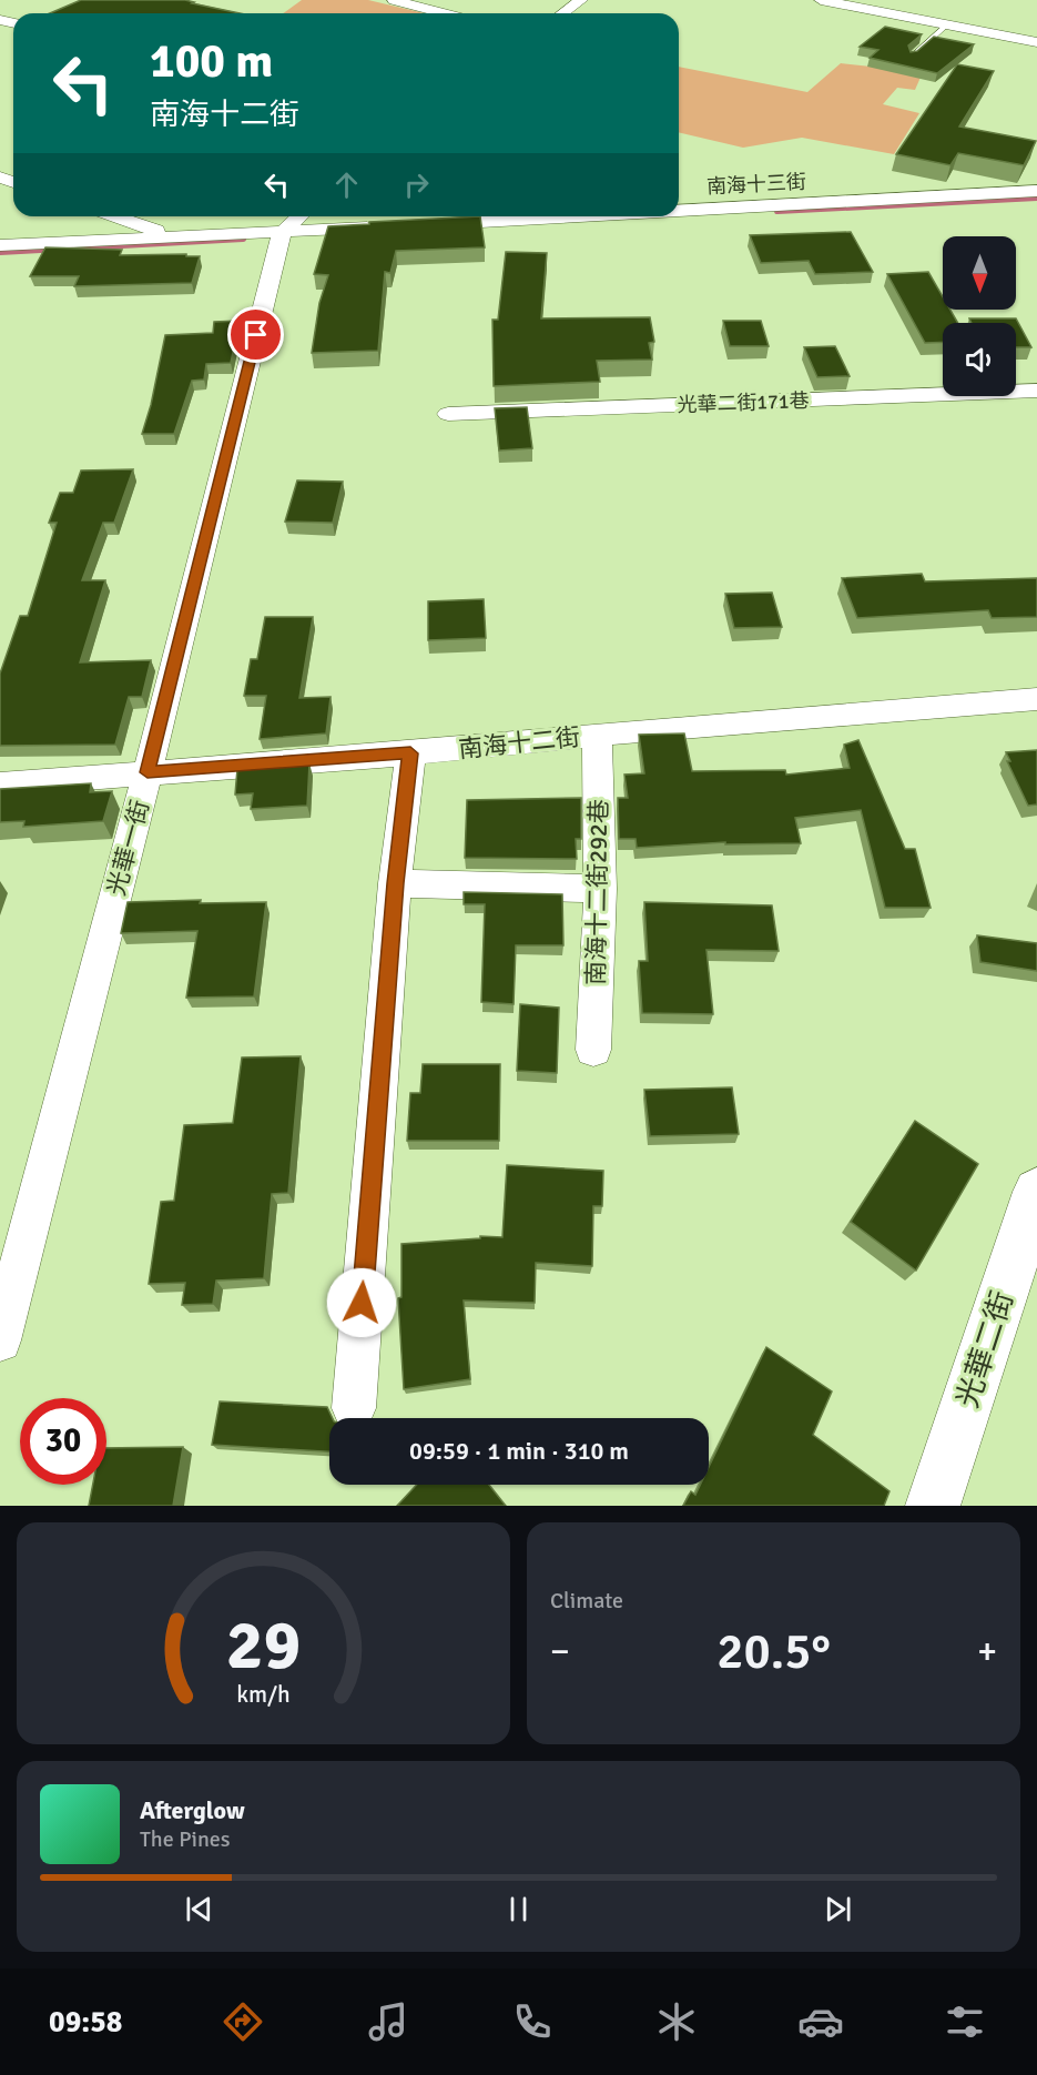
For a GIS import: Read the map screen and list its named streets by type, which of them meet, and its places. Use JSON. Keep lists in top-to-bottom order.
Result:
{
  "streets": {
    "street": [
      "南海十三街",
      "光華二街171巷",
      "南海十二街",
      "光華一街",
      "南海十二街292巷",
      "光華二街"
    ]
  },
  "crossings": [
    ["南海十二街", "光華一街"],
    ["南海十二街", "南海十二街292巷"]
  ],
  "north": "bottom",
  "page": {
    "turn": ["100 m", "南海十二街"],
    "limit": "30",
    "trip": "09:59 · 1 min · 310 m",
    "tile": "Climate",
    "heat": ["−", "20.5°", "+"],
    "song": ["Afterglow", "The Pines"],
    "tabs": "09:58",
    "gauge": ["29", "km/h"]
  }
}
